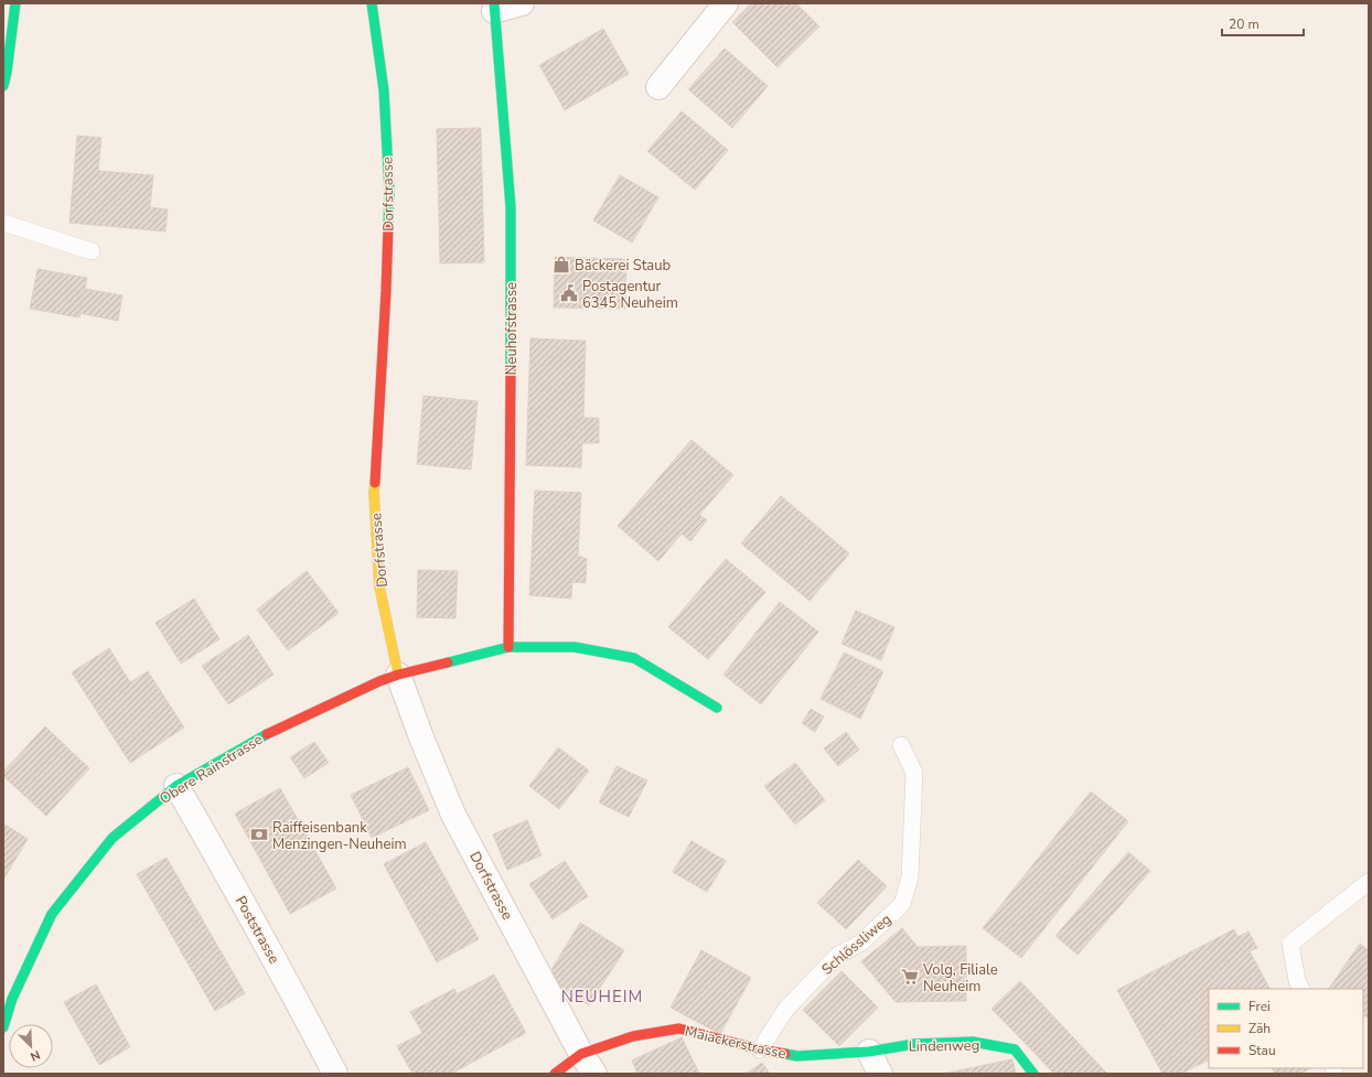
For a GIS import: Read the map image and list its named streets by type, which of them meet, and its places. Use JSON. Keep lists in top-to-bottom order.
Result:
{
  "streets": {
    "street": [
      "Dorfstrasse",
      "Neuhofstrasse",
      "Obere Rainstrasse",
      "Poststrasse",
      "Maiackerstrasse",
      "Lindenweg"
    ],
    "lane": ["Schlössliweg"]
  },
  "crossings": [
    ["Dorfstrasse", "Obere Rainstrasse"],
    ["Dorfstrasse", "Maiackerstrasse"],
    ["Neuhofstrasse", "Obere Rainstrasse"],
    ["Obere Rainstrasse", "Poststrasse"],
    ["Schlössliweg", "Maiackerstrasse"],
    ["Maiackerstrasse", "Lindenweg"]
  ],
  "districts": ["NEUHEIM"],
  "places": {
    "shop": ["Bäckerei Staub"],
    "public building": ["Postagentur 6345 Neuheim"],
    "bank": ["Raiffeisenbank Menzingen-Neuheim"],
    "supermarket": ["Volg, Filiale Neuheim"]
  },
  "legend": ["Frei", "Zäh", "Stau"],
  "scale_bar": "20 m",
  "north": "bottom right"
}
